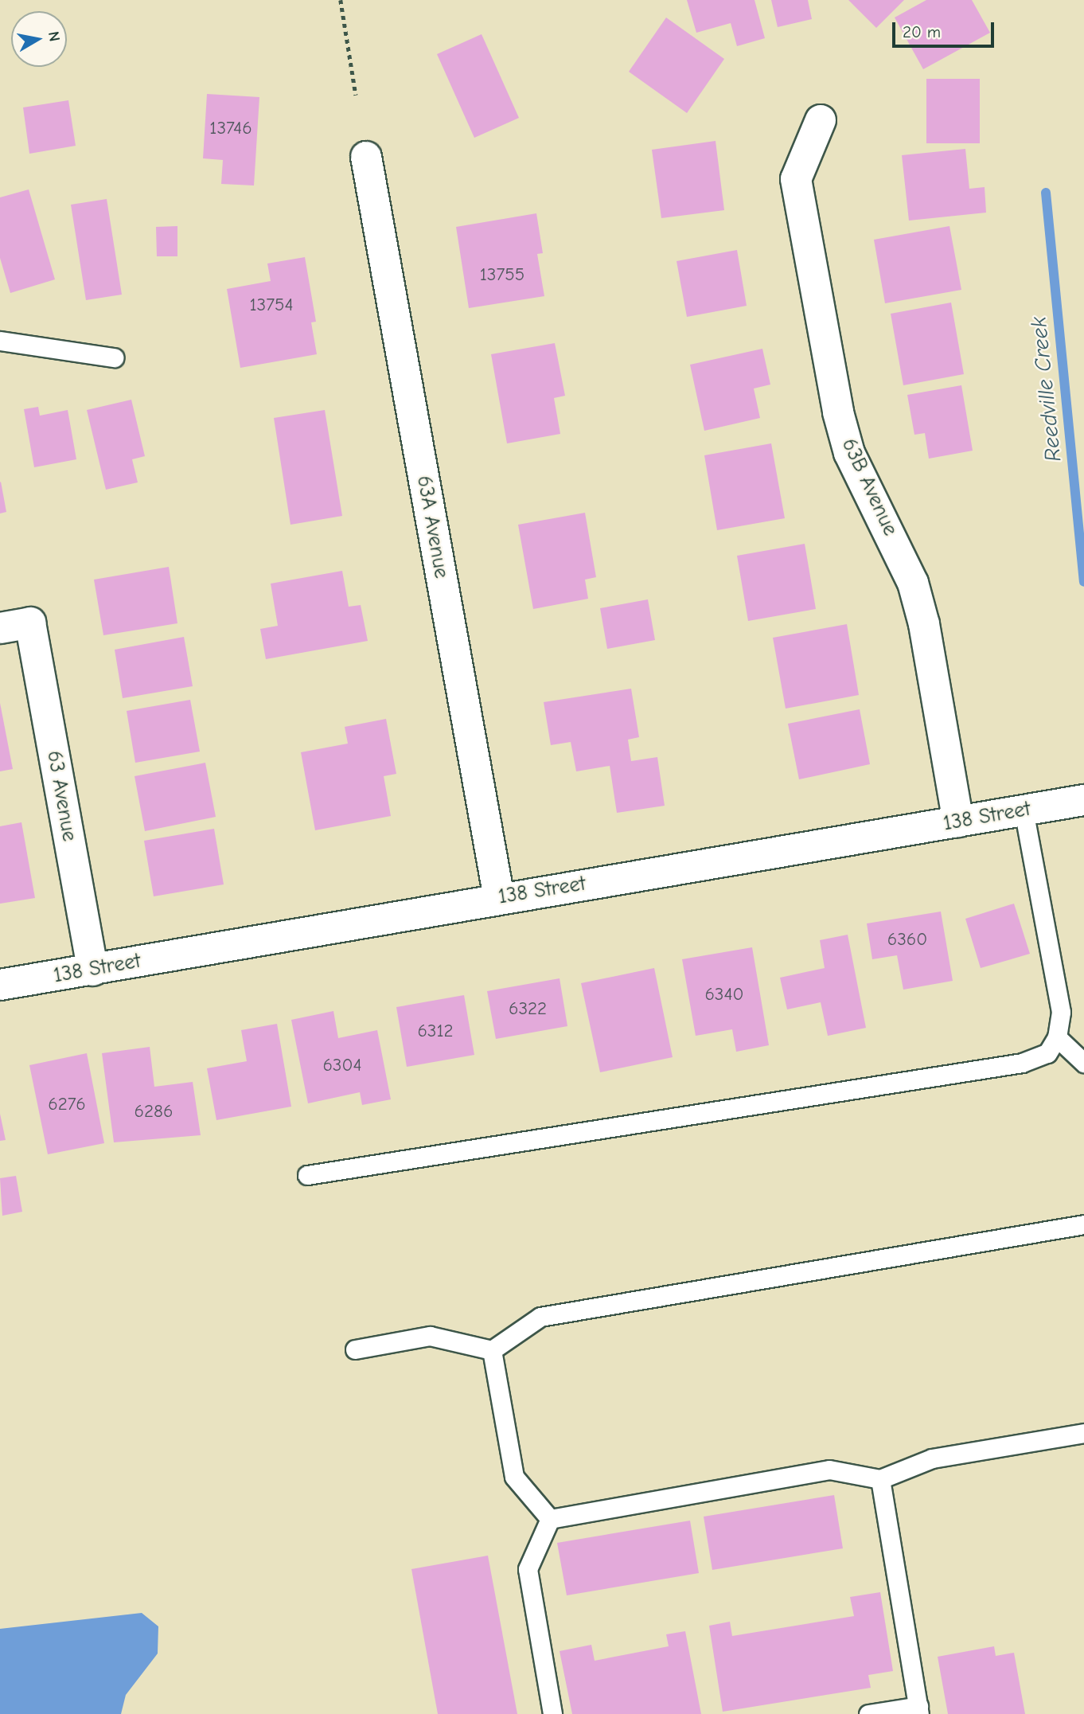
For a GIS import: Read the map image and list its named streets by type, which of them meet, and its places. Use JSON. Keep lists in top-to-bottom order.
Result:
{
  "streets": {
    "street": [
      "63B Avenue",
      "63A Avenue",
      "63 Avenue",
      "138 Street"
    ]
  },
  "crossings": [
    ["63B Avenue", "138 Street"],
    ["63A Avenue", "138 Street"],
    ["63 Avenue", "138 Street"]
  ],
  "water": ["Reedville Creek"],
  "house_numbers": [
    "13746",
    "13755",
    "13754",
    "6360",
    "6340",
    "6322",
    "6312",
    "6304",
    "6276",
    "6286"
  ],
  "scale_bar": "20 m",
  "north": "right"
}
